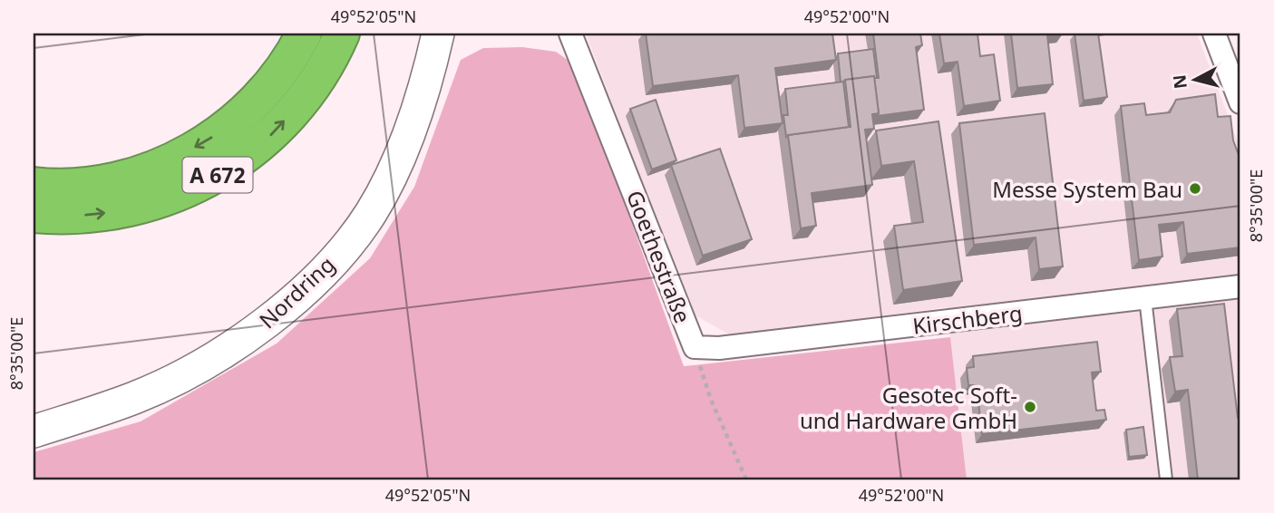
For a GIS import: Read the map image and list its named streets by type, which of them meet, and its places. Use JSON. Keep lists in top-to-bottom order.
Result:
{
  "streets": {
    "highway": ["A 672"],
    "main road": ["Nordring"],
    "street": ["Goethestraße", "Kirschberg"]
  },
  "crossings": [
    ["Goethestraße", "Kirschberg"]
  ],
  "places": ["Messe System Bau", "Gesotec Soft- und Hardware GmbH"],
  "north": "left",
  "coordinates": ["49°52'05\"N", "49°52'00\"N", "8°35'00\"E"]
}
